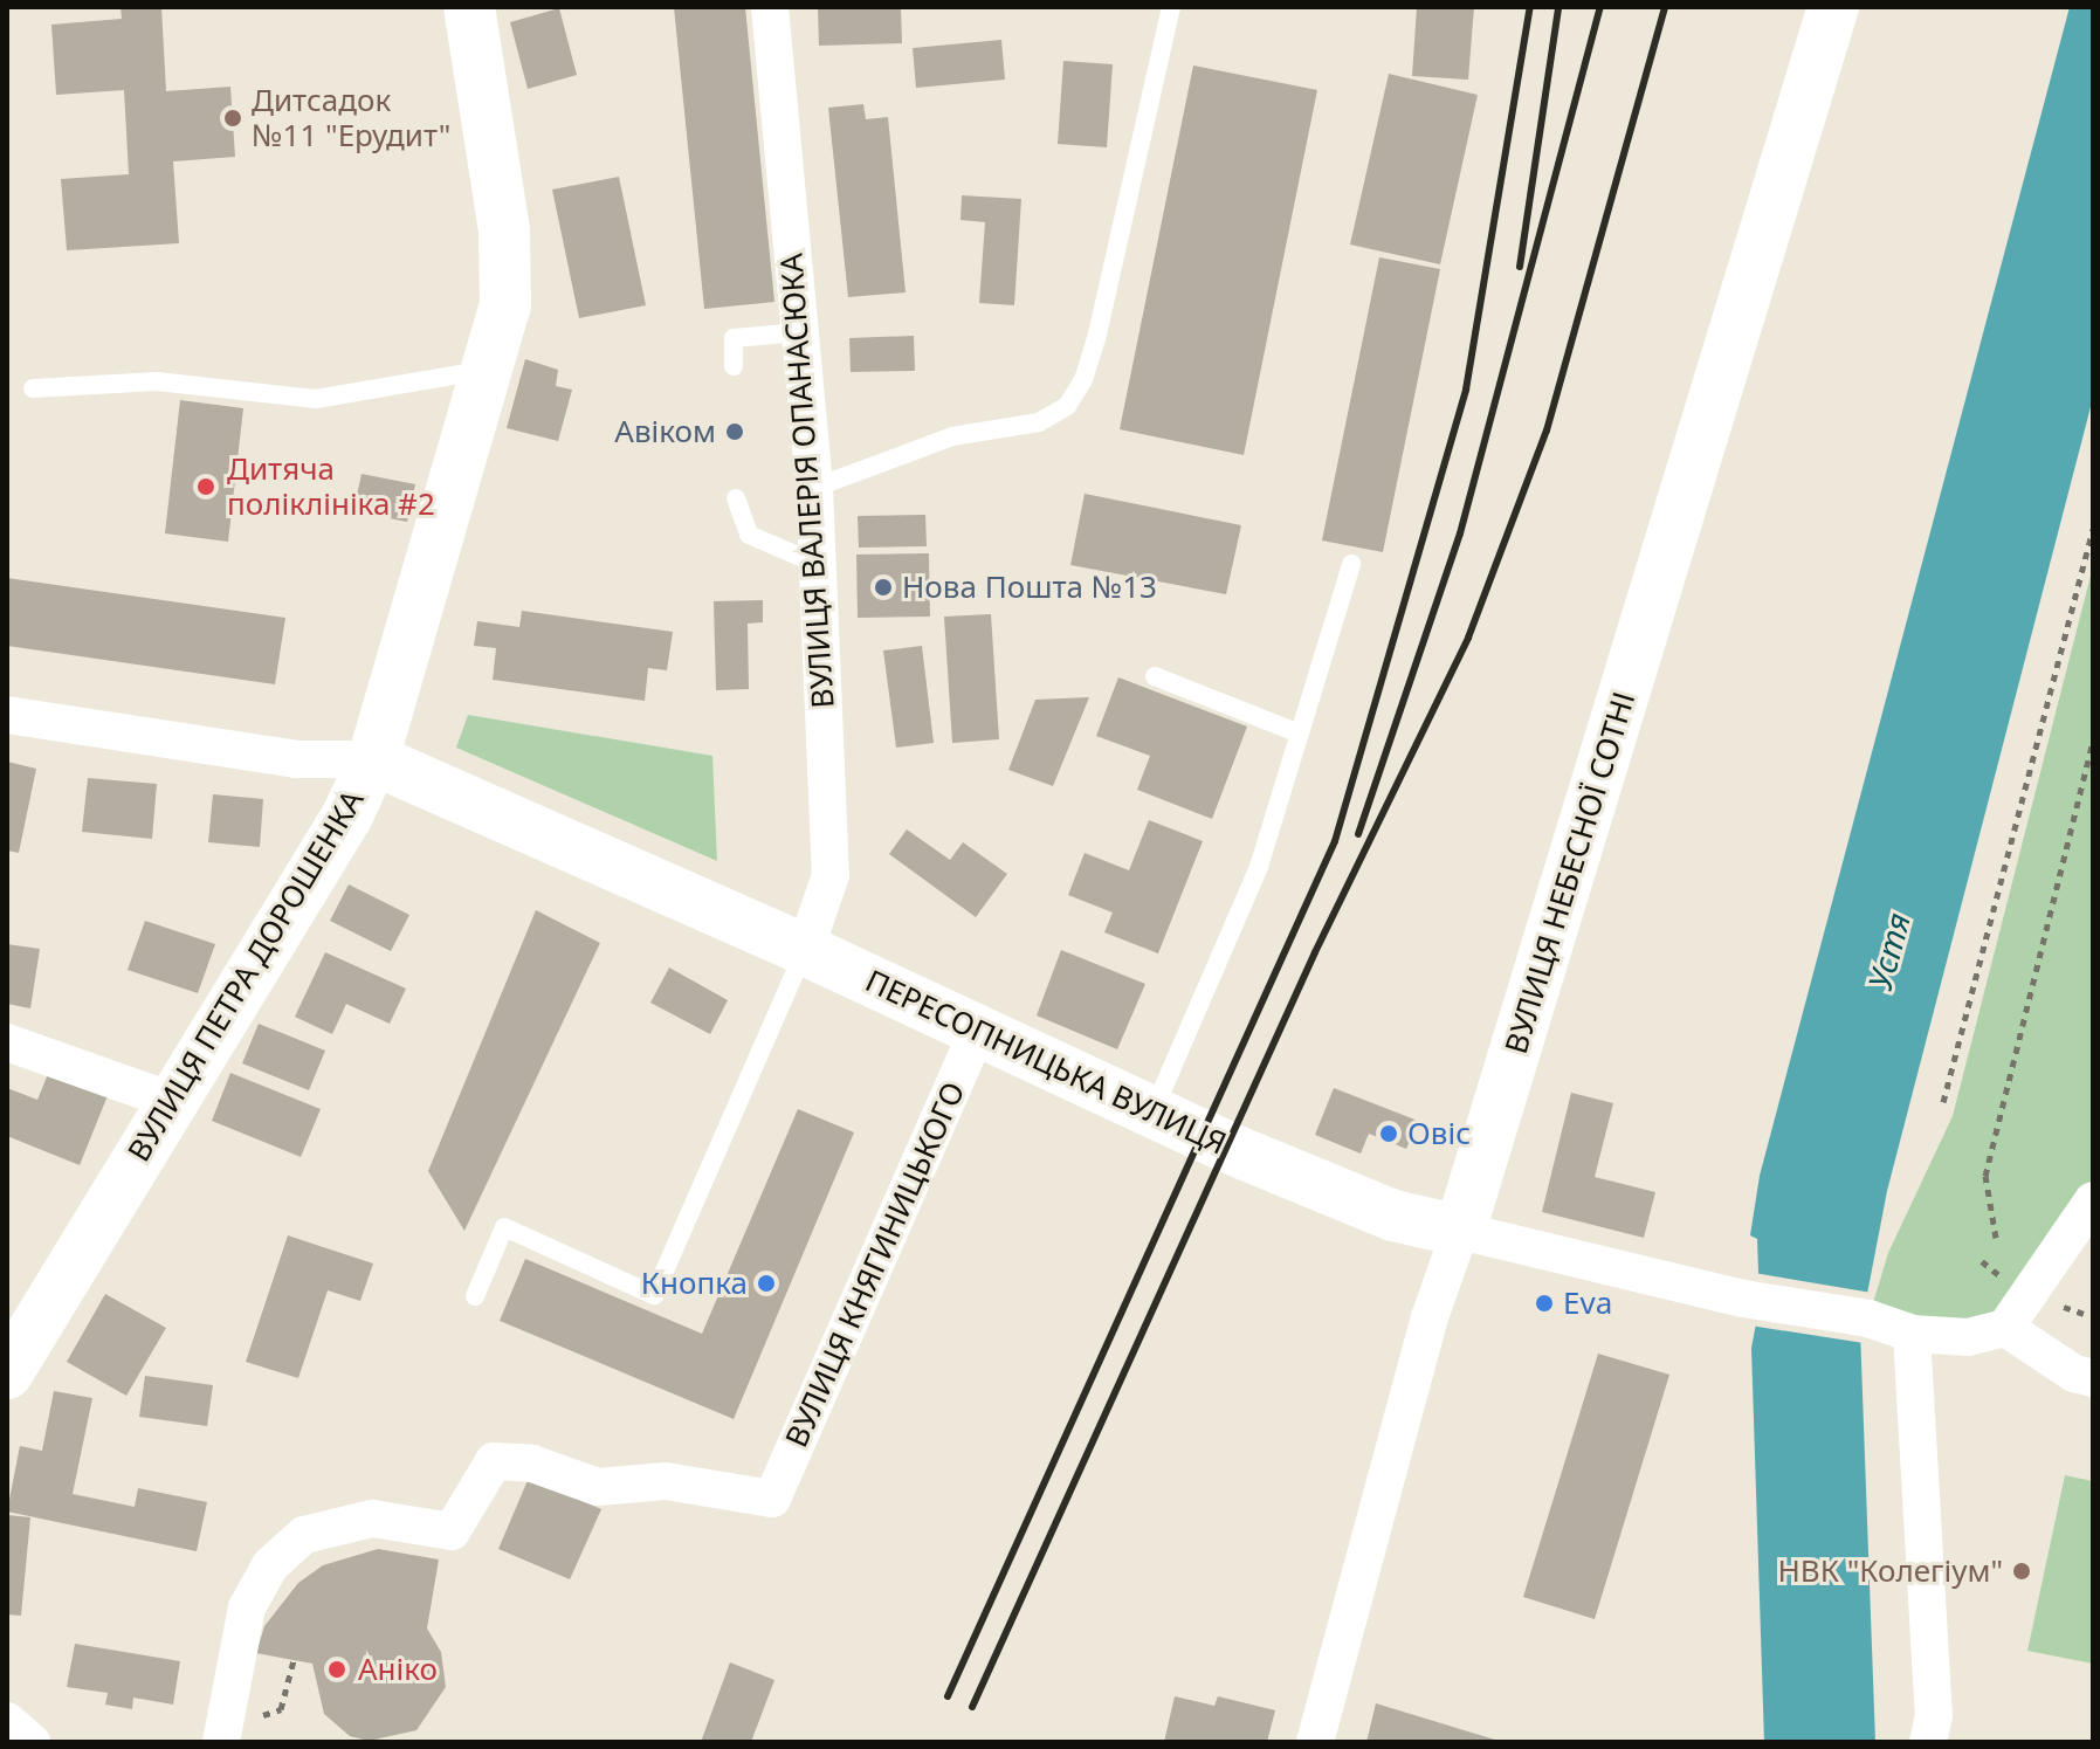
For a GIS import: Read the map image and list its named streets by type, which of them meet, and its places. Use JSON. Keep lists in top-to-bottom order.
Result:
{
  "streets": {
    "street": [
      "ВУЛИЦЯ ВАЛЕРІЯ ОПАНАСЮКА",
      "ВУЛИЦЯ НЕБЕСНОЇ СОТНІ",
      "ВУЛИЦЯ ПЕТРА ДОРОШЕНКА",
      "ПЕРЕСОПНИЦЬКА ВУЛИЦЯ",
      "ВУЛИЦЯ КНЯГИНИЦЬКОГО"
    ]
  },
  "crossings": [
    ["ВУЛИЦЯ ВАЛЕРІЯ ОПАНАСЮКА", "ПЕРЕСОПНИЦЬКА ВУЛИЦЯ"],
    ["ВУЛИЦЯ НЕБЕСНОЇ СОТНІ", "ПЕРЕСОПНИЦЬКА ВУЛИЦЯ"],
    ["ВУЛИЦЯ ПЕТРА ДОРОШЕНКА", "ПЕРЕСОПНИЦЬКА ВУЛИЦЯ"],
    ["ПЕРЕСОПНИЦЬКА ВУЛИЦЯ", "ВУЛИЦЯ КНЯГИНИЦЬКОГО"]
  ],
  "water": ["Устя"],
  "places": [
    "Дитсадок №11 \"Ерудит\"",
    "Авіком",
    "Дитяча поліклініка #2",
    "Нова Пошта №13",
    "Овіс",
    "Кнопка",
    "Eva",
    "НВК \"Колегіум\"",
    "Аніко"
  ]
}
